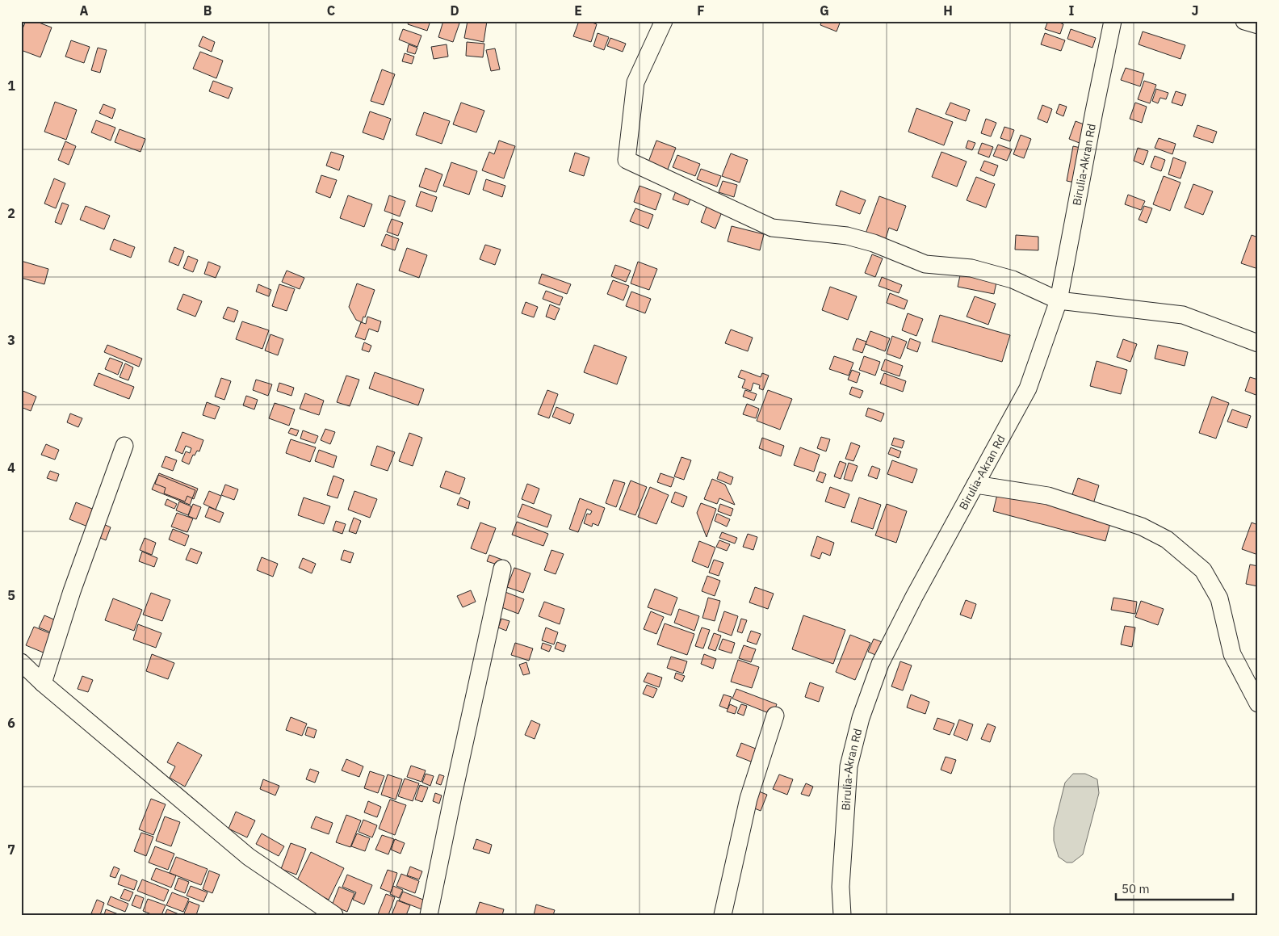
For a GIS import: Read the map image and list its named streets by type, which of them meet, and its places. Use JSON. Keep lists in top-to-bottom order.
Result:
{
  "streets": {
    "street": ["Birulia-Akran Rd"]
  },
  "scale_bar": "50 m",
  "grid": {
    "columns": [
      "A",
      "B",
      "C",
      "D",
      "E",
      "F",
      "G",
      "H",
      "I",
      "J"
    ],
    "rows": [
      "1",
      "2",
      "3",
      "4",
      "5",
      "6",
      "7"
    ]
  }
}
